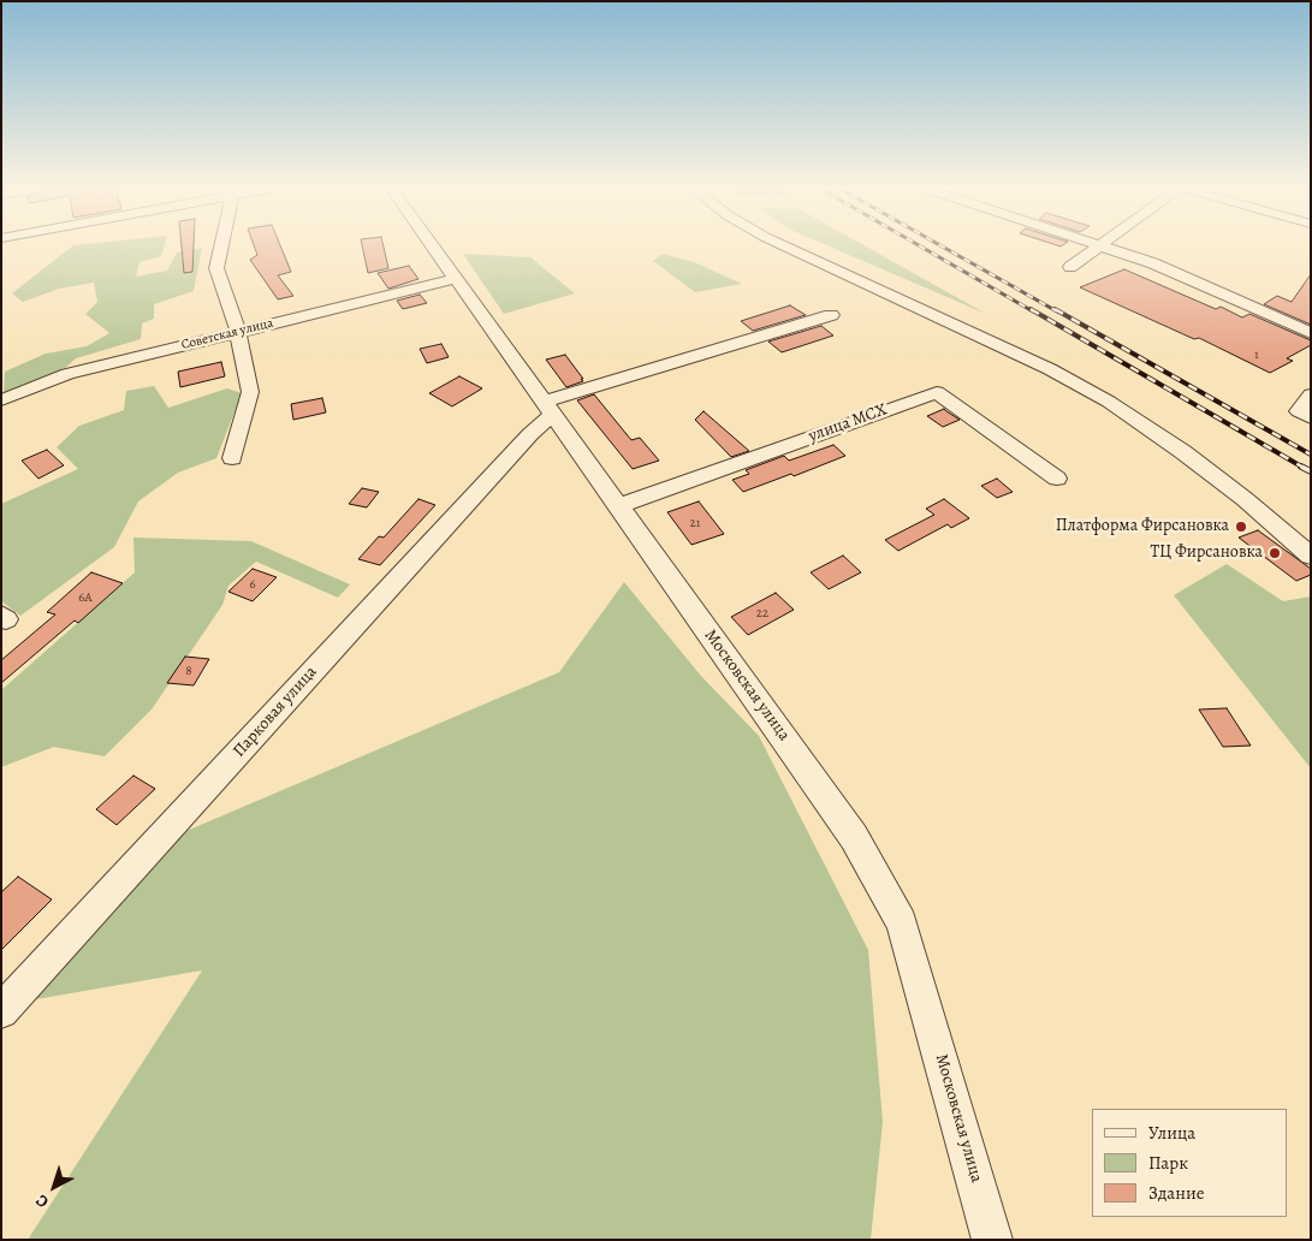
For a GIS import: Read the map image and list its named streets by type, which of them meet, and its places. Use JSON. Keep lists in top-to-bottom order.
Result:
{
  "streets": {
    "street": [
      "Советская улица",
      "улица МСХ",
      "Московская улица",
      "Парковая улица"
    ]
  },
  "crossings": [
    ["Советская улица", "Московская улица"],
    ["улица МСХ", "Московская улица"],
    ["Московская улица", "Парковая улица"]
  ],
  "places": ["Платформа Фирсановка", "ТЦ Фирсановка"],
  "house_numbers": [
    "1",
    "21",
    "6",
    "6А",
    "22",
    "8"
  ],
  "legend": ["Улица", "Парк", "Здание"],
  "north": "bottom left"
}
